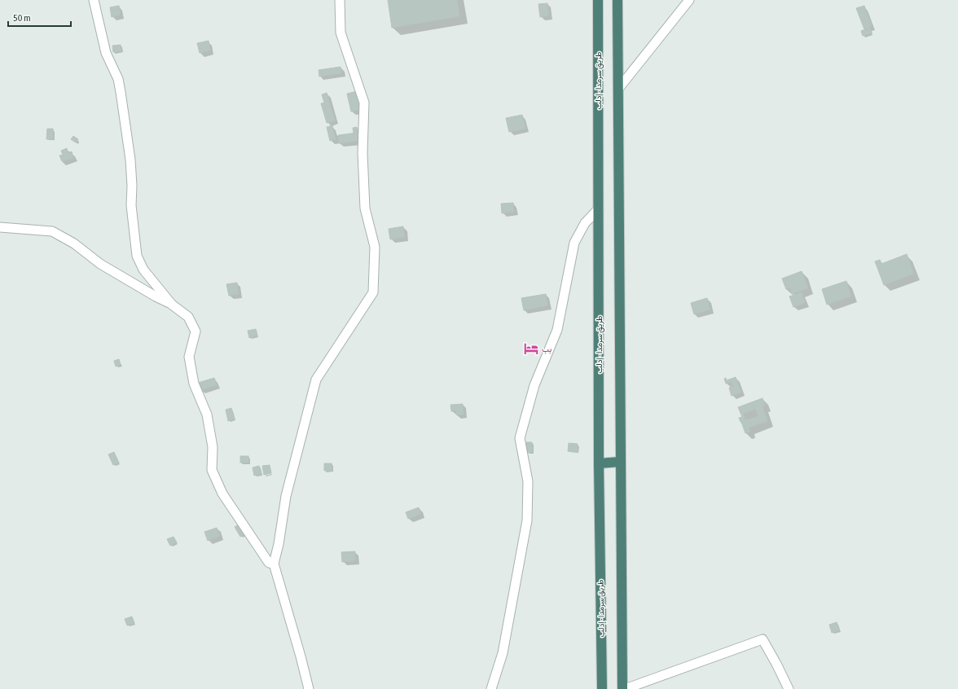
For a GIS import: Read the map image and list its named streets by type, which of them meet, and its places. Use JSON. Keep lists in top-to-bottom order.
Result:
{
  "streets": {
    "highway": ["طريق سرمدا - إدلب"]
  },
  "places": {
    "hotel": ["بب"]
  },
  "scale_bar": "50 m"
}
